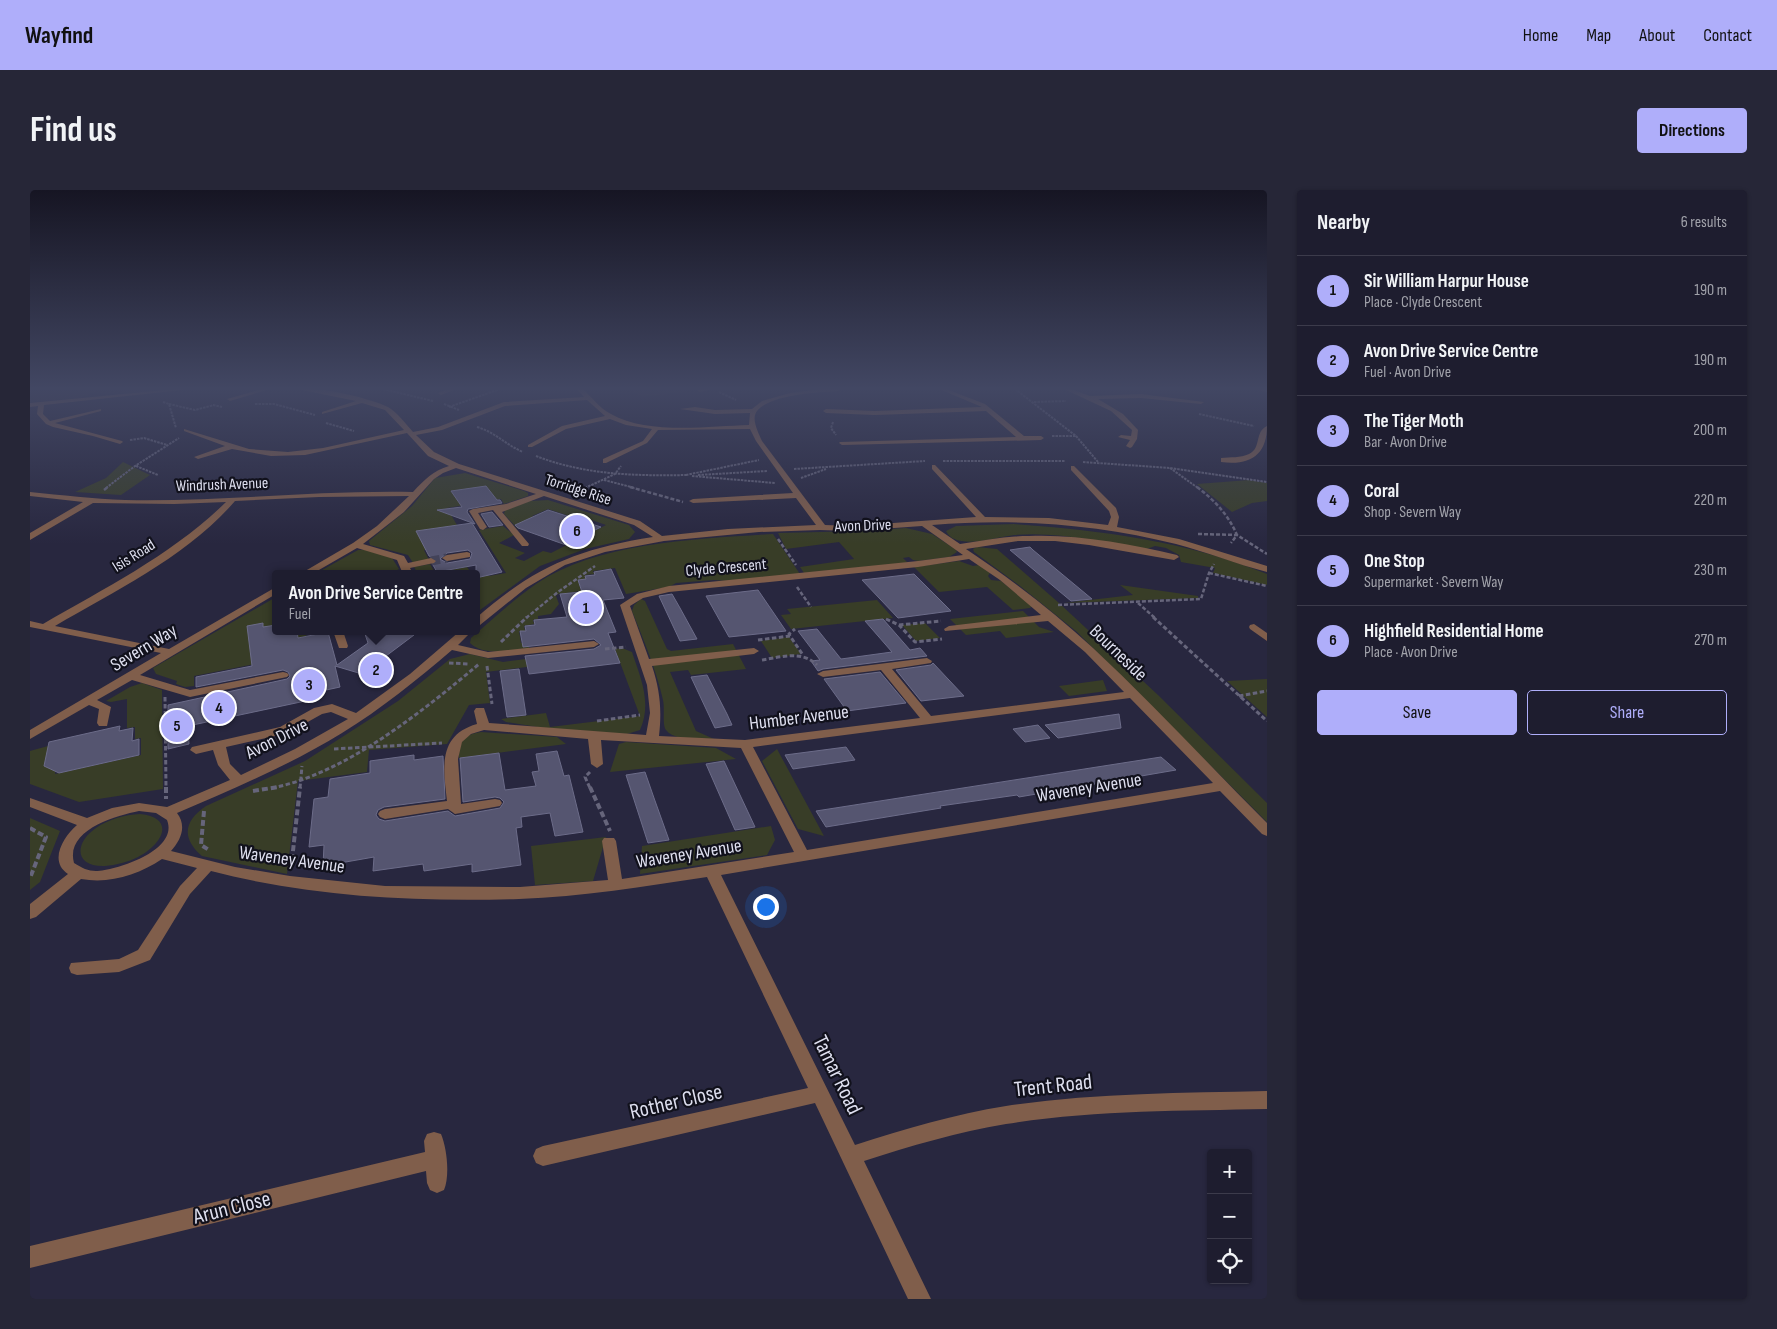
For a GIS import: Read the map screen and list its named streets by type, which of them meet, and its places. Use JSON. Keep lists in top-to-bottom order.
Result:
{
  "streets": {
    "street": [
      "Windrush Avenue",
      "Torridge Rise",
      "Avon Drive",
      "Isis Road",
      "Clyde Crescent",
      "Severn Way",
      "Bourneside",
      "Humber Avenue",
      "Waveney Avenue",
      "Tamar Road",
      "Trent Road",
      "Rother Close",
      "Arun Close"
    ]
  },
  "crossings": [
    ["Windrush Avenue", "Isis Road"],
    ["Torridge Rise", "Avon Drive"],
    ["Avon Drive", "Bourneside"],
    ["Clyde Crescent", "Bourneside"],
    ["Clyde Crescent", "Humber Avenue"],
    ["Bourneside", "Humber Avenue"],
    ["Bourneside", "Waveney Avenue"],
    ["Waveney Avenue", "Tamar Road"],
    ["Tamar Road", "Trent Road"],
    ["Tamar Road", "Rother Close"]
  ],
  "page": {
    "header": "Wayfind",
    "nav": [
      "Home",
      "Map",
      "About",
      "Contact"
    ],
    "buttons": [
      "Directions",
      ["Save", "Share"]
    ],
    "title": "Find us",
    "heading": ["Nearby", "6 results"],
    "list": [
      {
        "mark": "1",
        "name": "Sir William Harpur House",
        "note": "Place · Clyde Crescent",
        "value": "190 m"
      },
      {
        "mark": "2",
        "name": "Avon Drive Service Centre",
        "note": "Fuel · Avon Drive",
        "value": "190 m"
      },
      {
        "mark": "3",
        "name": "The Tiger Moth",
        "note": "Bar · Avon Drive",
        "value": "200 m"
      },
      {
        "mark": "4",
        "name": "Coral",
        "note": "Shop · Severn Way",
        "value": "220 m"
      },
      {
        "mark": "5",
        "name": "One Stop",
        "note": "Supermarket · Severn Way",
        "value": "230 m"
      },
      {
        "mark": "6",
        "name": "Highfield Residential Home",
        "note": "Place · Avon Drive",
        "value": "270 m"
      }
    ],
    "pins": [
      "6",
      "1",
      "2",
      "3",
      "4",
      "5"
    ],
    "popup": ["Avon Drive Service Centre", "Fuel"],
    "map_buttons": ["+", "−"]
  }
}
